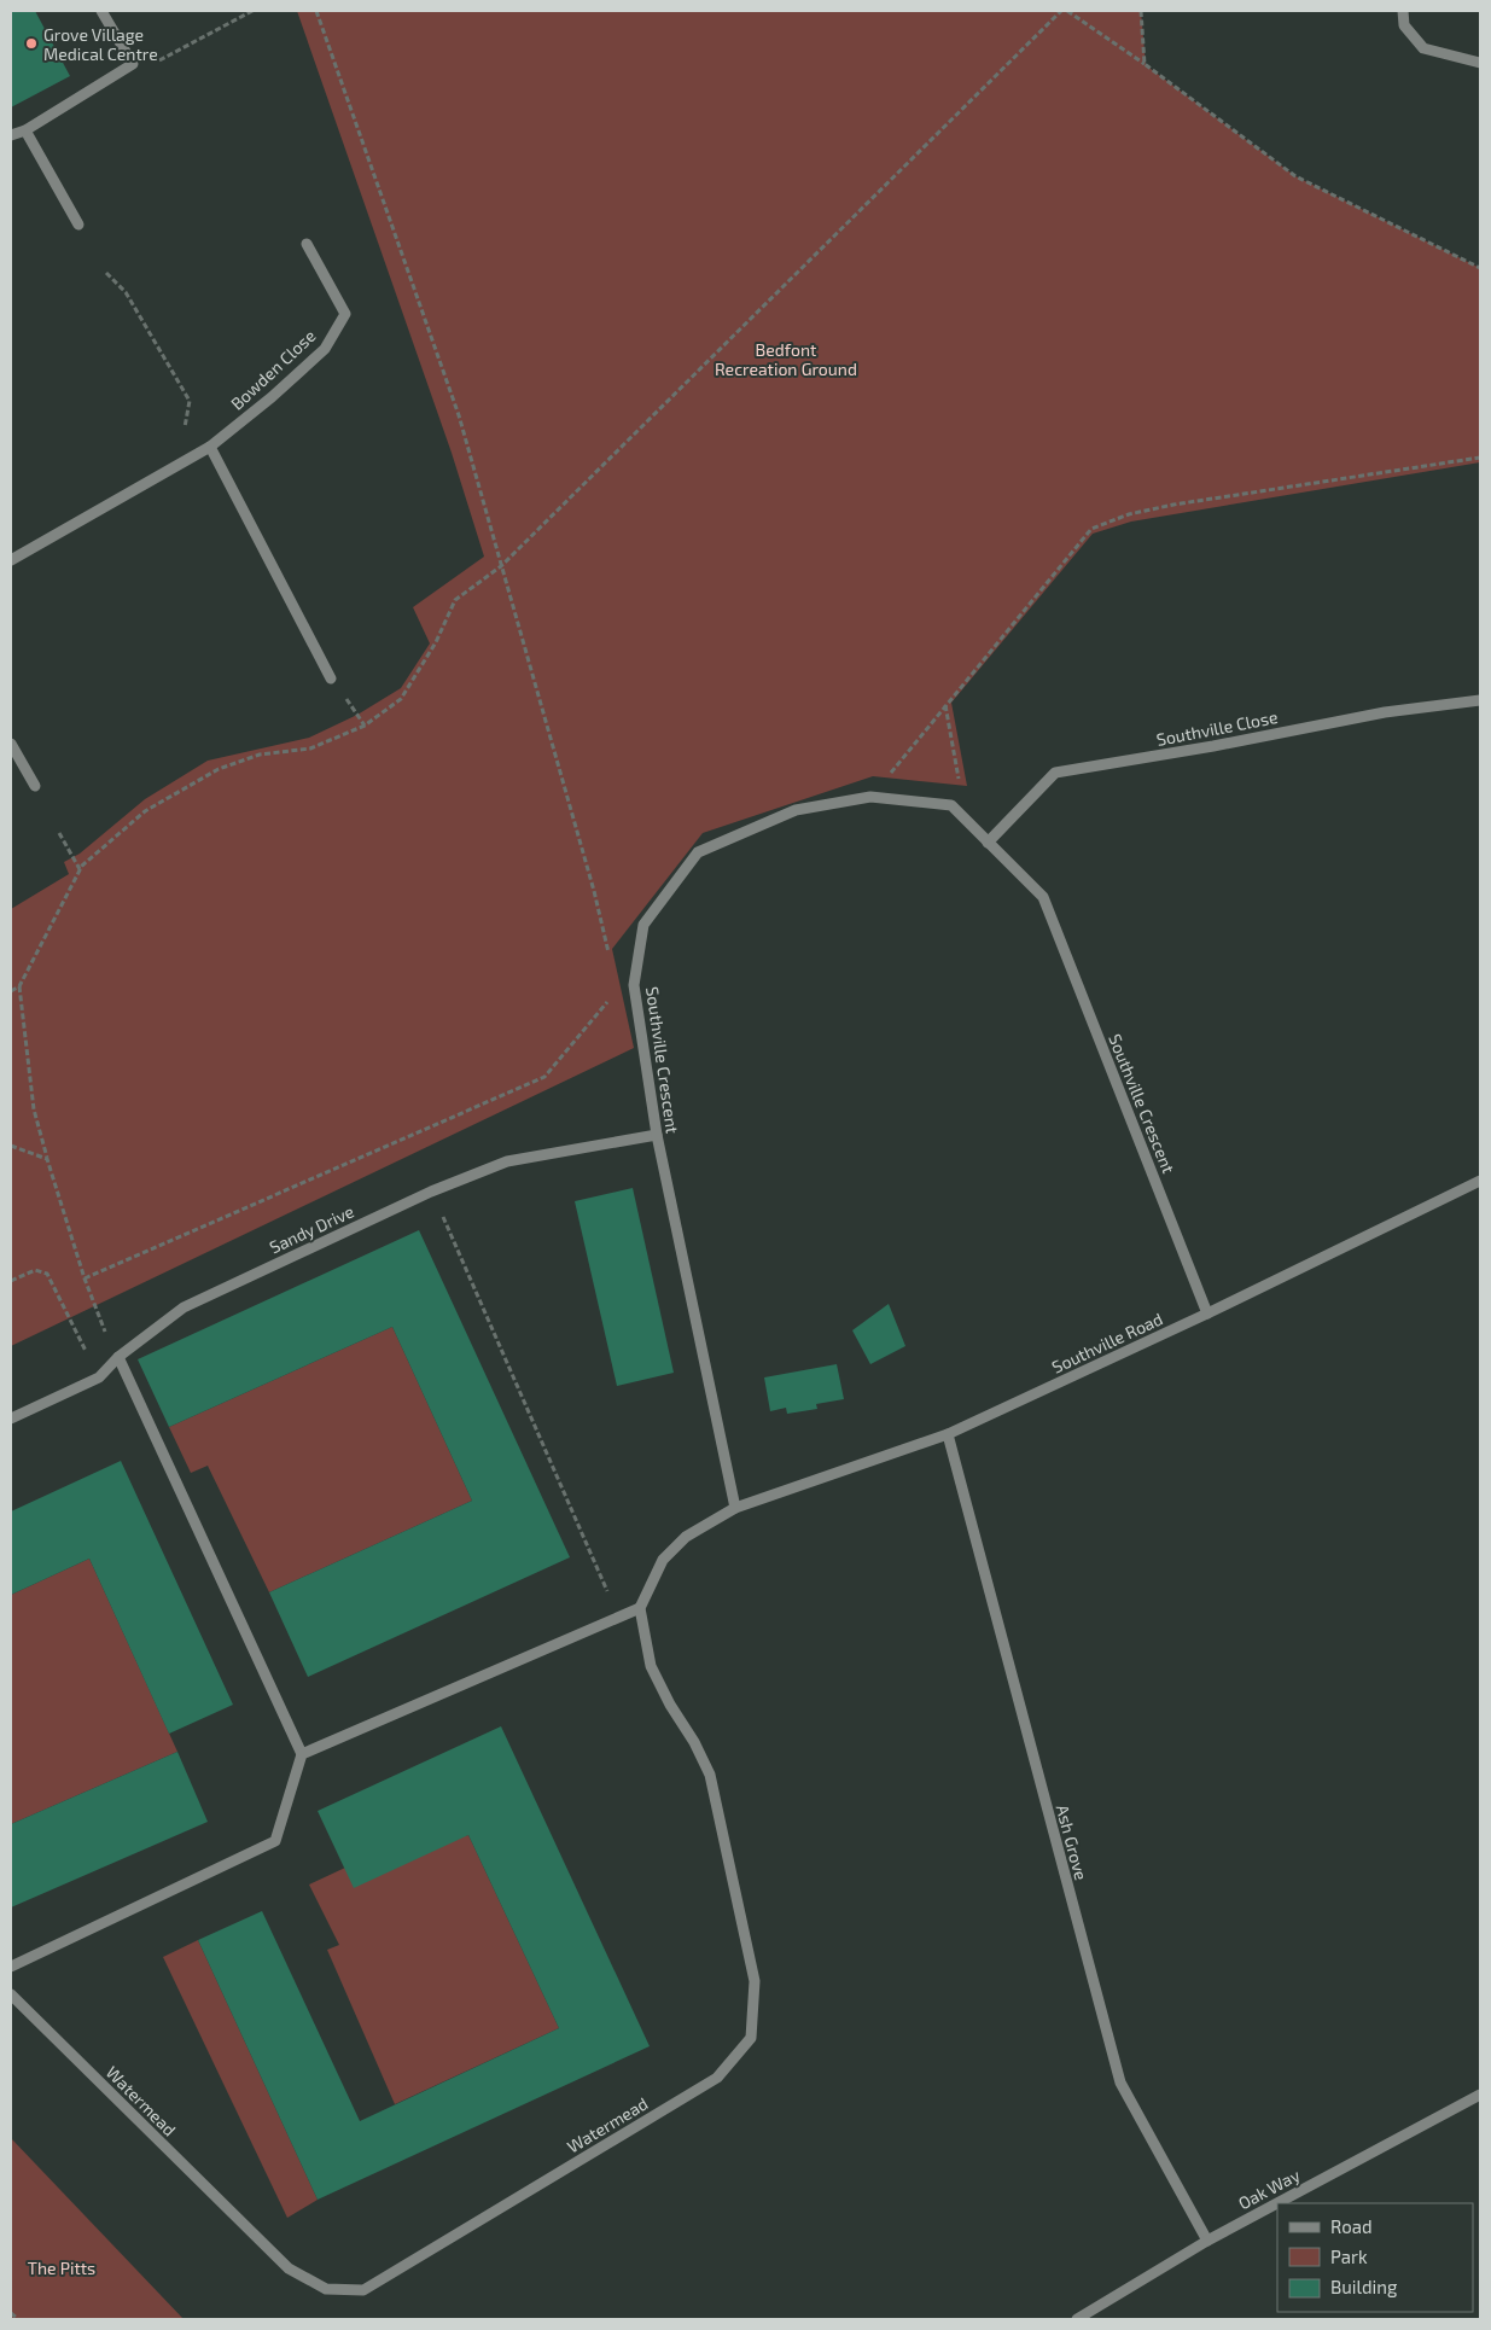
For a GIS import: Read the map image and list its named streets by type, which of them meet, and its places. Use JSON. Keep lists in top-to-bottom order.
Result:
{
  "streets": {
    "street": [
      "Bowden Close",
      "Southville Close",
      "Southville Crescent",
      "Sandy Drive",
      "Southville Road",
      "Ash Grove",
      "Watermead",
      "Oak Way"
    ]
  },
  "crossings": [
    ["Southville Close", "Southville Crescent"],
    ["Southville Crescent", "Sandy Drive"],
    ["Southville Crescent", "Southville Road"],
    ["Southville Road", "Ash Grove"],
    ["Ash Grove", "Oak Way"]
  ],
  "parks": ["Bedfont Recreation Ground", "The Pitts"],
  "places": ["Grove Village Medical Centre"],
  "legend": ["Road", "Park", "Building"]
}
